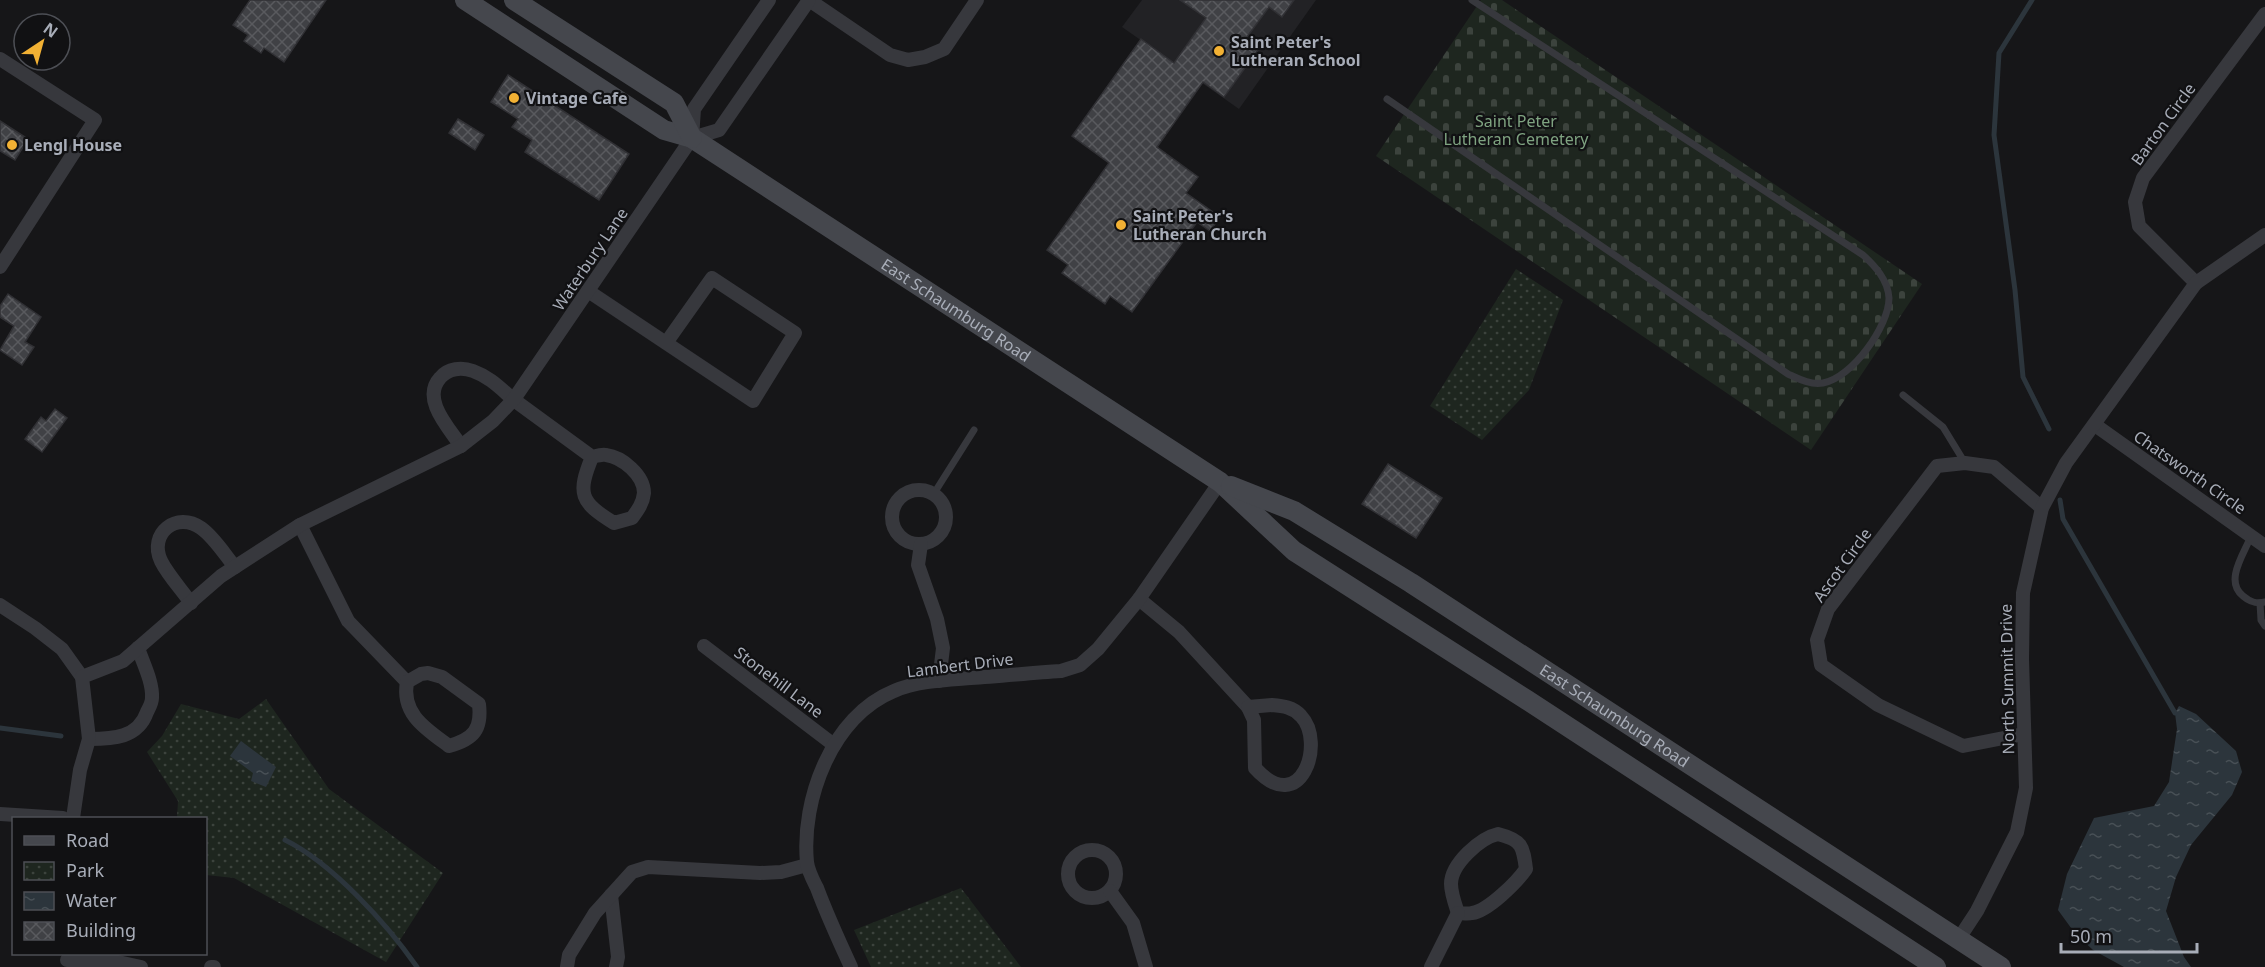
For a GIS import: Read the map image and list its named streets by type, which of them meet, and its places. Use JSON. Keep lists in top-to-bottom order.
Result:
{
  "streets": {
    "main road": ["East Schaumburg Road"],
    "street": [
      "Barton Circle",
      "Waterbury Lane",
      "Chatsworth Circle",
      "Ascot Circle",
      "Lambert Drive",
      "North Summit Drive",
      "Stonehill Lane"
    ]
  },
  "crossings": [
    ["Barton Circle", "North Summit Drive"],
    ["Waterbury Lane", "East Schaumburg Road"],
    ["East Schaumburg Road", "Lambert Drive"],
    ["East Schaumburg Road", "North Summit Drive"],
    ["Chatsworth Circle", "North Summit Drive"],
    ["Ascot Circle", "North Summit Drive"],
    ["Lambert Drive", "Stonehill Lane"]
  ],
  "parks": ["Saint Peter Lutheran Cemetery"],
  "places": [
    "Saint Peter's Lutheran School",
    "Vintage Cafe",
    "Lengl House",
    "Saint Peter's Lutheran Church"
  ],
  "legend": [
    "Road",
    "Park",
    "Water",
    "Building"
  ],
  "scale_bar": "50 m",
  "north": "top right"
}
